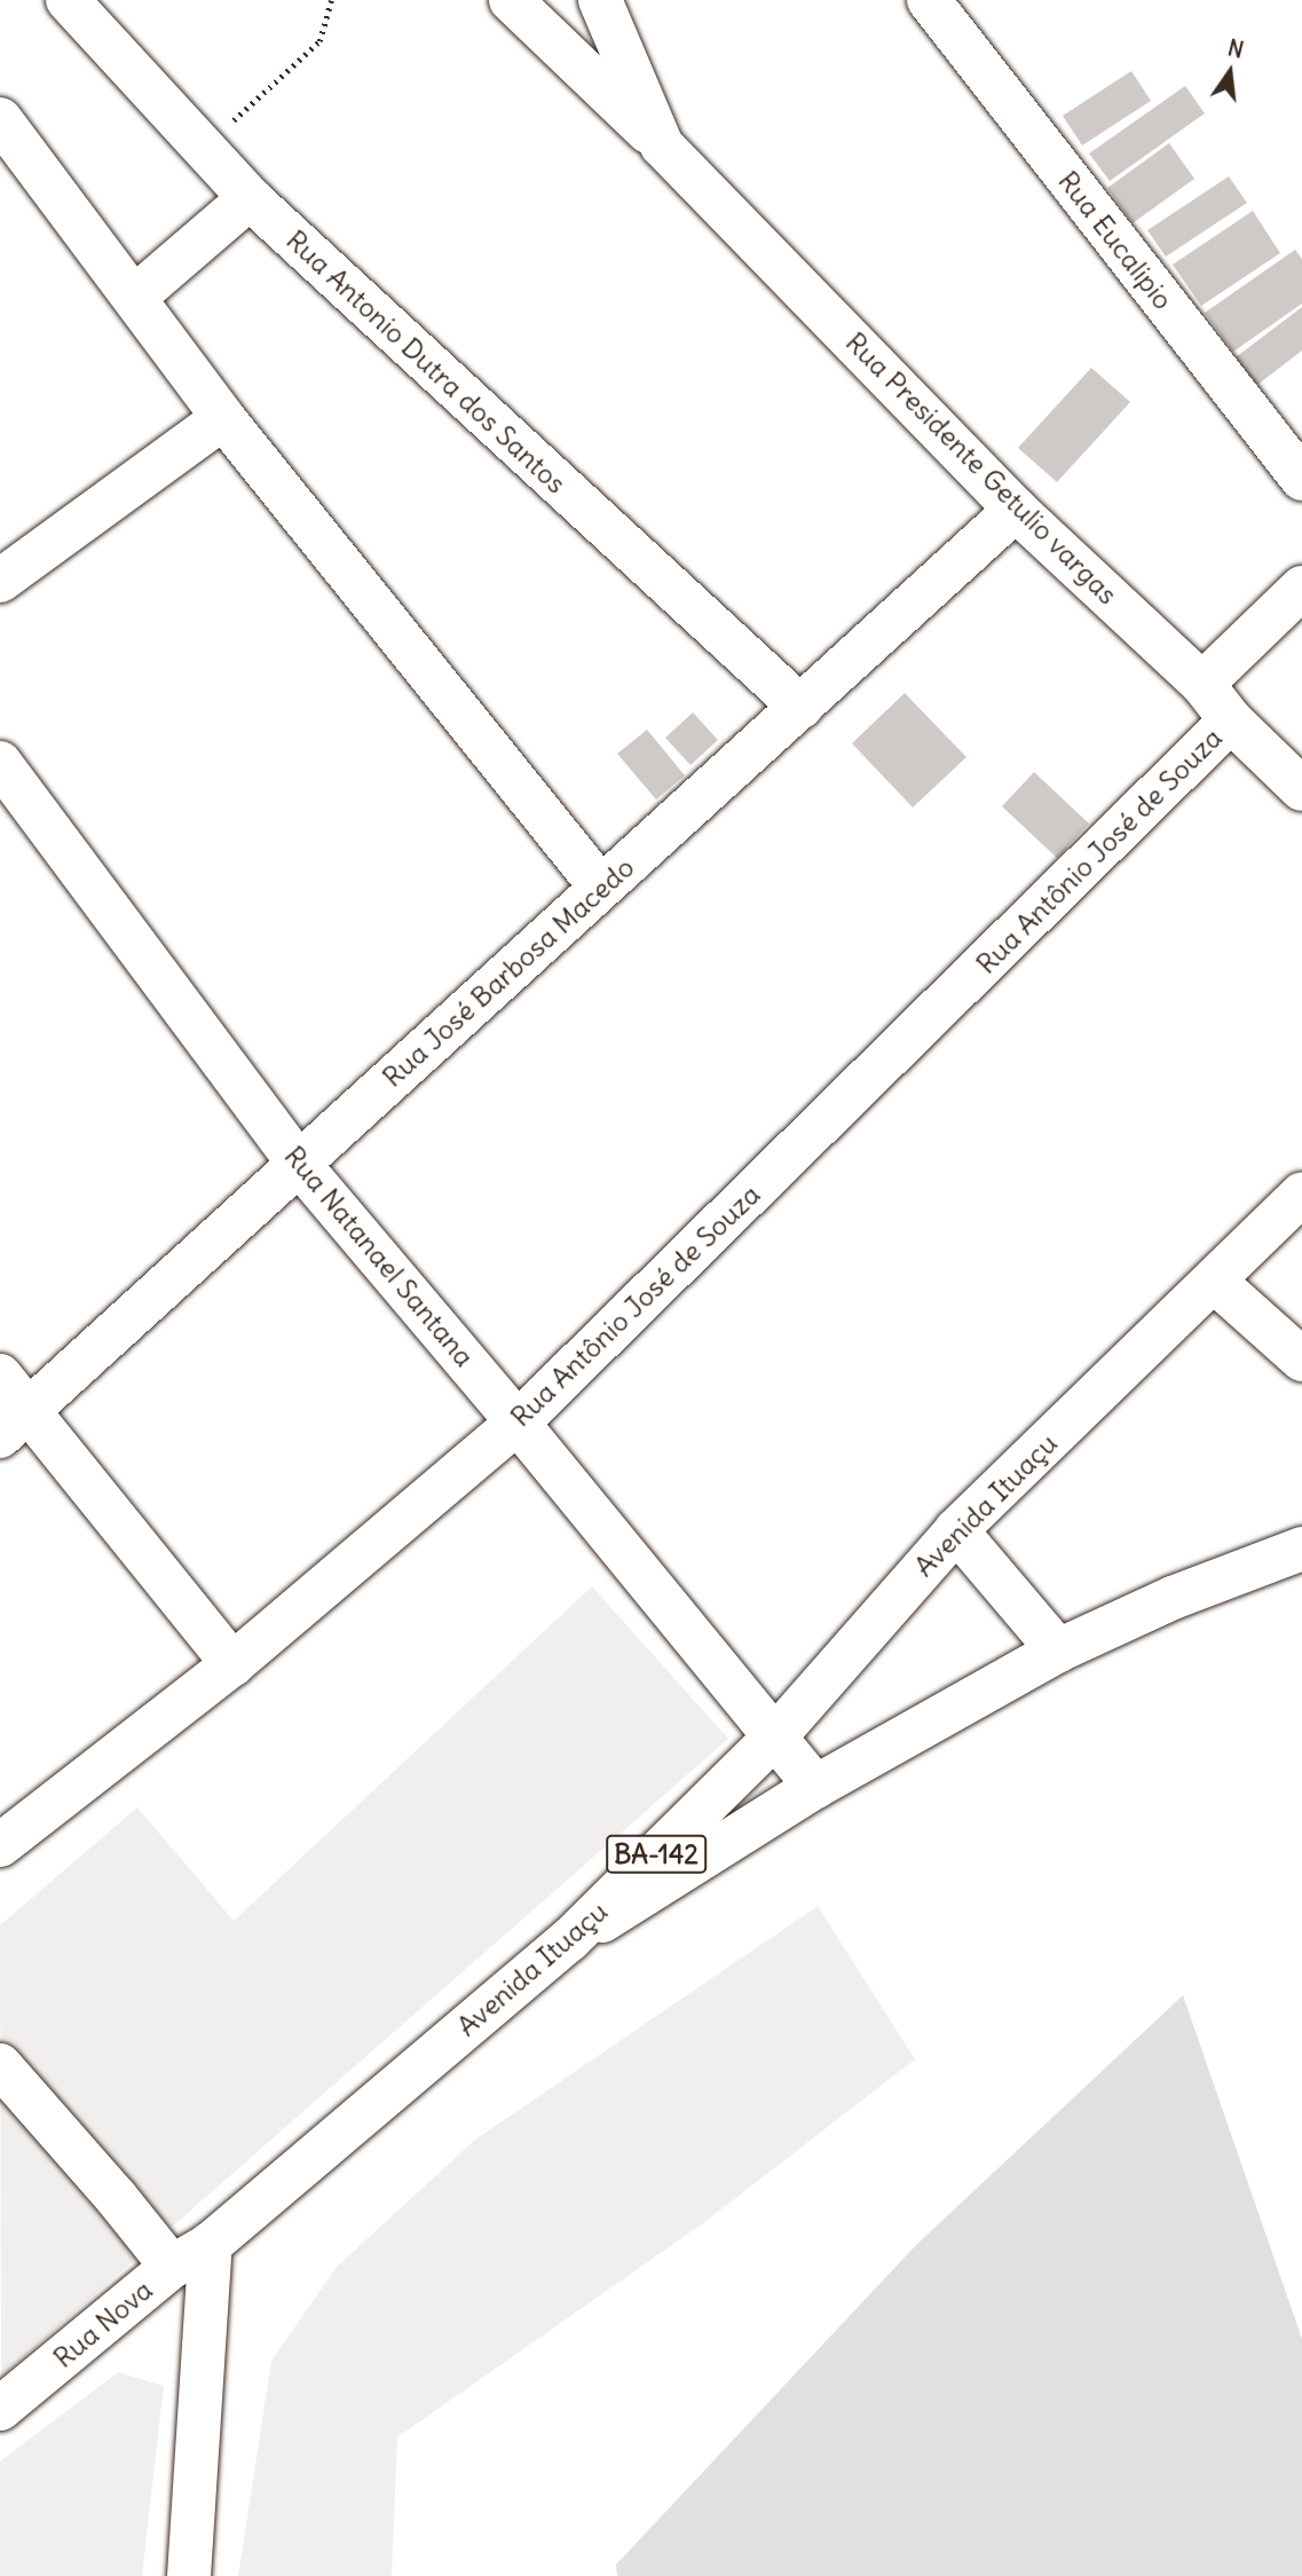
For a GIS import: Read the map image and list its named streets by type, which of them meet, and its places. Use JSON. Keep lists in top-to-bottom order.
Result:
{
  "streets": {
    "street": [
      "Rua Eucalipio",
      "Rua Antonio Dutra dos Santos",
      "Rua Presidente Getulio vargas",
      "Rua Antônio José de Souza",
      "Rua José Barbosa Macedo",
      "Rua Natanael Santana",
      "Avenida Ituaçu",
      "BA-142",
      "Rua Nova"
    ]
  },
  "crossings": [
    ["Rua Antonio Dutra dos Santos", "Rua José Barbosa Macedo"],
    ["Rua Presidente Getulio vargas", "Rua Antônio José de Souza"],
    ["Rua Presidente Getulio vargas", "Rua José Barbosa Macedo"],
    ["Rua Antônio José de Souza", "Rua Natanael Santana"],
    ["Rua José Barbosa Macedo", "Rua Natanael Santana"],
    ["Rua Natanael Santana", "Avenida Ituaçu"],
    ["Avenida Ituaçu", "Rua Nova"]
  ],
  "north": "top"
}
